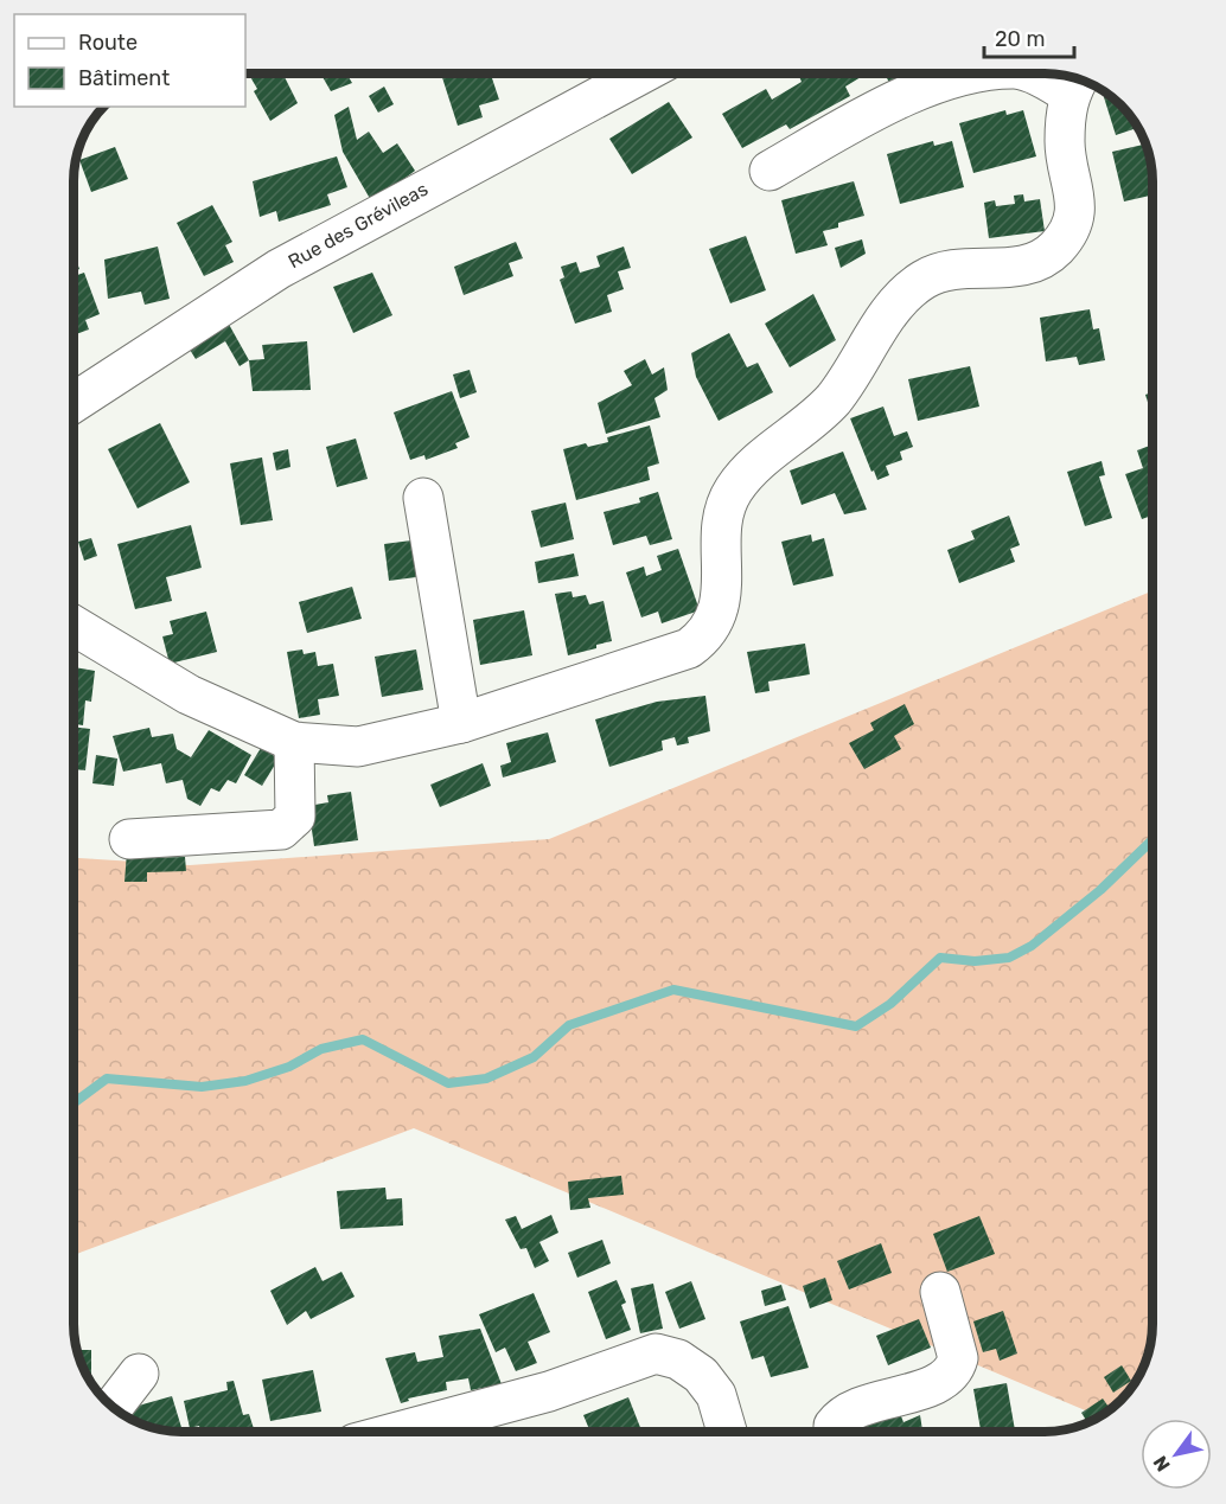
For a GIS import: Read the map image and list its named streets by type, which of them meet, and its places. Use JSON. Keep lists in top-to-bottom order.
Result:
{
  "streets": {
    "street": ["Rue des Grévileas"]
  },
  "legend": ["Route", "Bâtiment"],
  "scale_bar": "20 m",
  "north": "bottom left"
}
